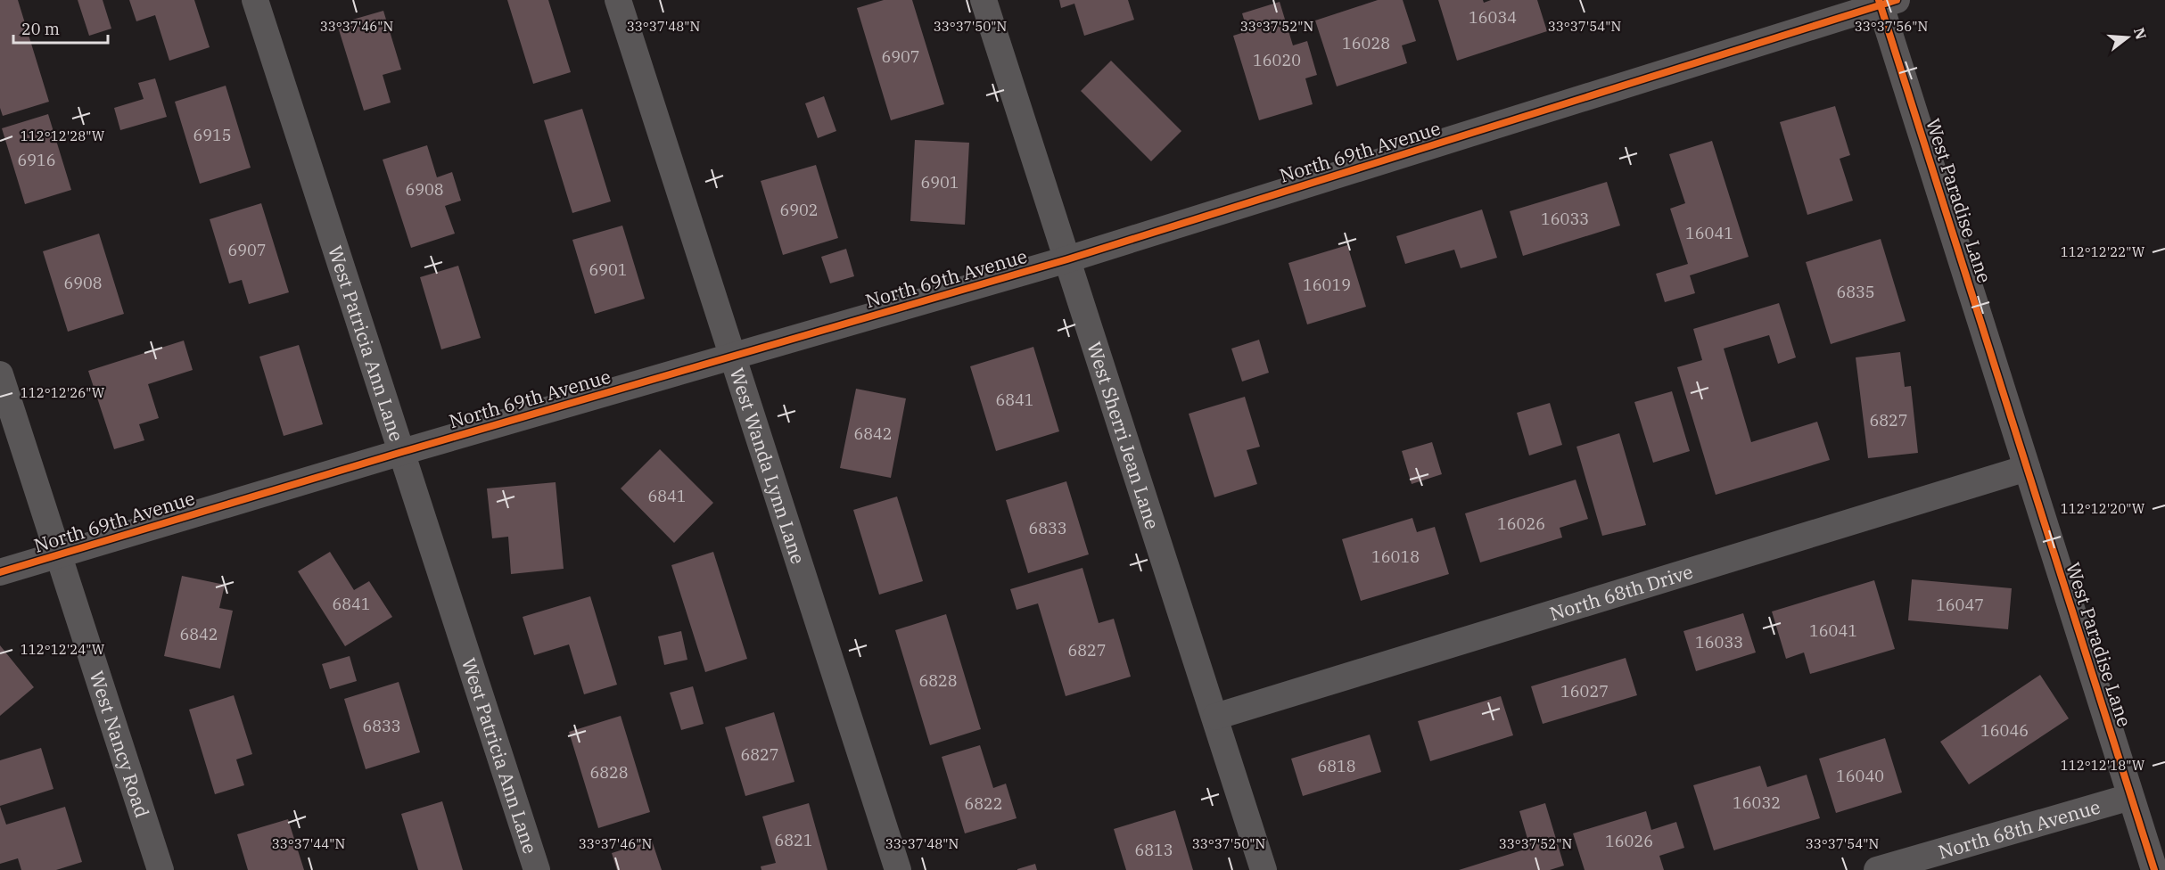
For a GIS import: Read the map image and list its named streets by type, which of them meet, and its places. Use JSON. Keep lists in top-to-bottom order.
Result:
{
  "streets": {
    "street": [
      "North 69th Avenue",
      "West Paradise Lane",
      "West Patricia Ann Lane",
      "West Sherri Jean Lane",
      "West Wanda Lynn Lane",
      "North 68th Drive",
      "West Nancy Road",
      "North 68th Avenue"
    ]
  },
  "crossings": [
    ["North 69th Avenue", "West Paradise Lane"],
    ["North 69th Avenue", "West Patricia Ann Lane"],
    ["North 69th Avenue", "West Sherri Jean Lane"],
    ["North 69th Avenue", "West Wanda Lynn Lane"],
    ["North 69th Avenue", "West Nancy Road"],
    ["West Paradise Lane", "North 68th Drive"],
    ["West Paradise Lane", "North 68th Avenue"],
    ["West Sherri Jean Lane", "North 68th Drive"]
  ],
  "house_numbers": [
    "16034",
    "16028",
    "6907",
    "16020",
    "6915",
    "6916",
    "6901",
    "6908",
    "6902",
    "16033",
    "16041",
    "6907",
    "6901",
    "6908",
    "16019",
    "6835",
    "6841",
    "6827",
    "6842",
    "6841",
    "16026",
    "6833",
    "16018",
    "6841",
    "16047",
    "16041",
    "6842",
    "16033",
    "6827",
    "6828",
    "16027",
    "6833",
    "16046",
    "6827",
    "6818",
    "6828",
    "16040",
    "16032",
    "6822",
    "6821",
    "16026",
    "6813"
  ],
  "scale_bar": "20 m",
  "north": "right",
  "coordinates": [
    "33°37'46\"N",
    "33°37'48\"N",
    "33°37'50\"N",
    "33°37'52\"N",
    "33°37'54\"N",
    "33°37'56\"N",
    "112°12'28\"W",
    "112°12'22\"W",
    "112°12'26\"W",
    "112°12'20\"W",
    "112°12'24\"W",
    "112°12'18\"W",
    "33°37'44\"N"
  ]
}
